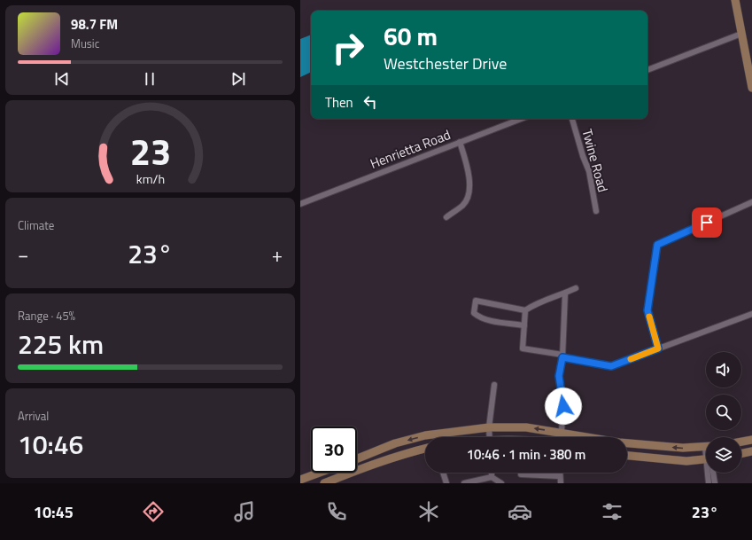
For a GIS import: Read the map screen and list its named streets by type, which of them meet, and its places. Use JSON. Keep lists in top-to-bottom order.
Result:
{
  "streets": {
    "street": ["Henrietta Road", "Twine Road"]
  },
  "page": {
    "turn": ["60 m", "Westchester Drive"],
    "song": ["98.7 FM", "Music"],
    "then": "Then",
    "tile": [
      "Climate",
      ["Range · 45%", "225 km"],
      ["Arrival", "10:46"]
    ],
    "heat": ["−", "23°", "+"],
    "limit": "30",
    "trip": "10:46 · 1 min · 380 m",
    "tabs": ["10:45", "23°"],
    "gauge": ["23", "km/h"]
  }
}
